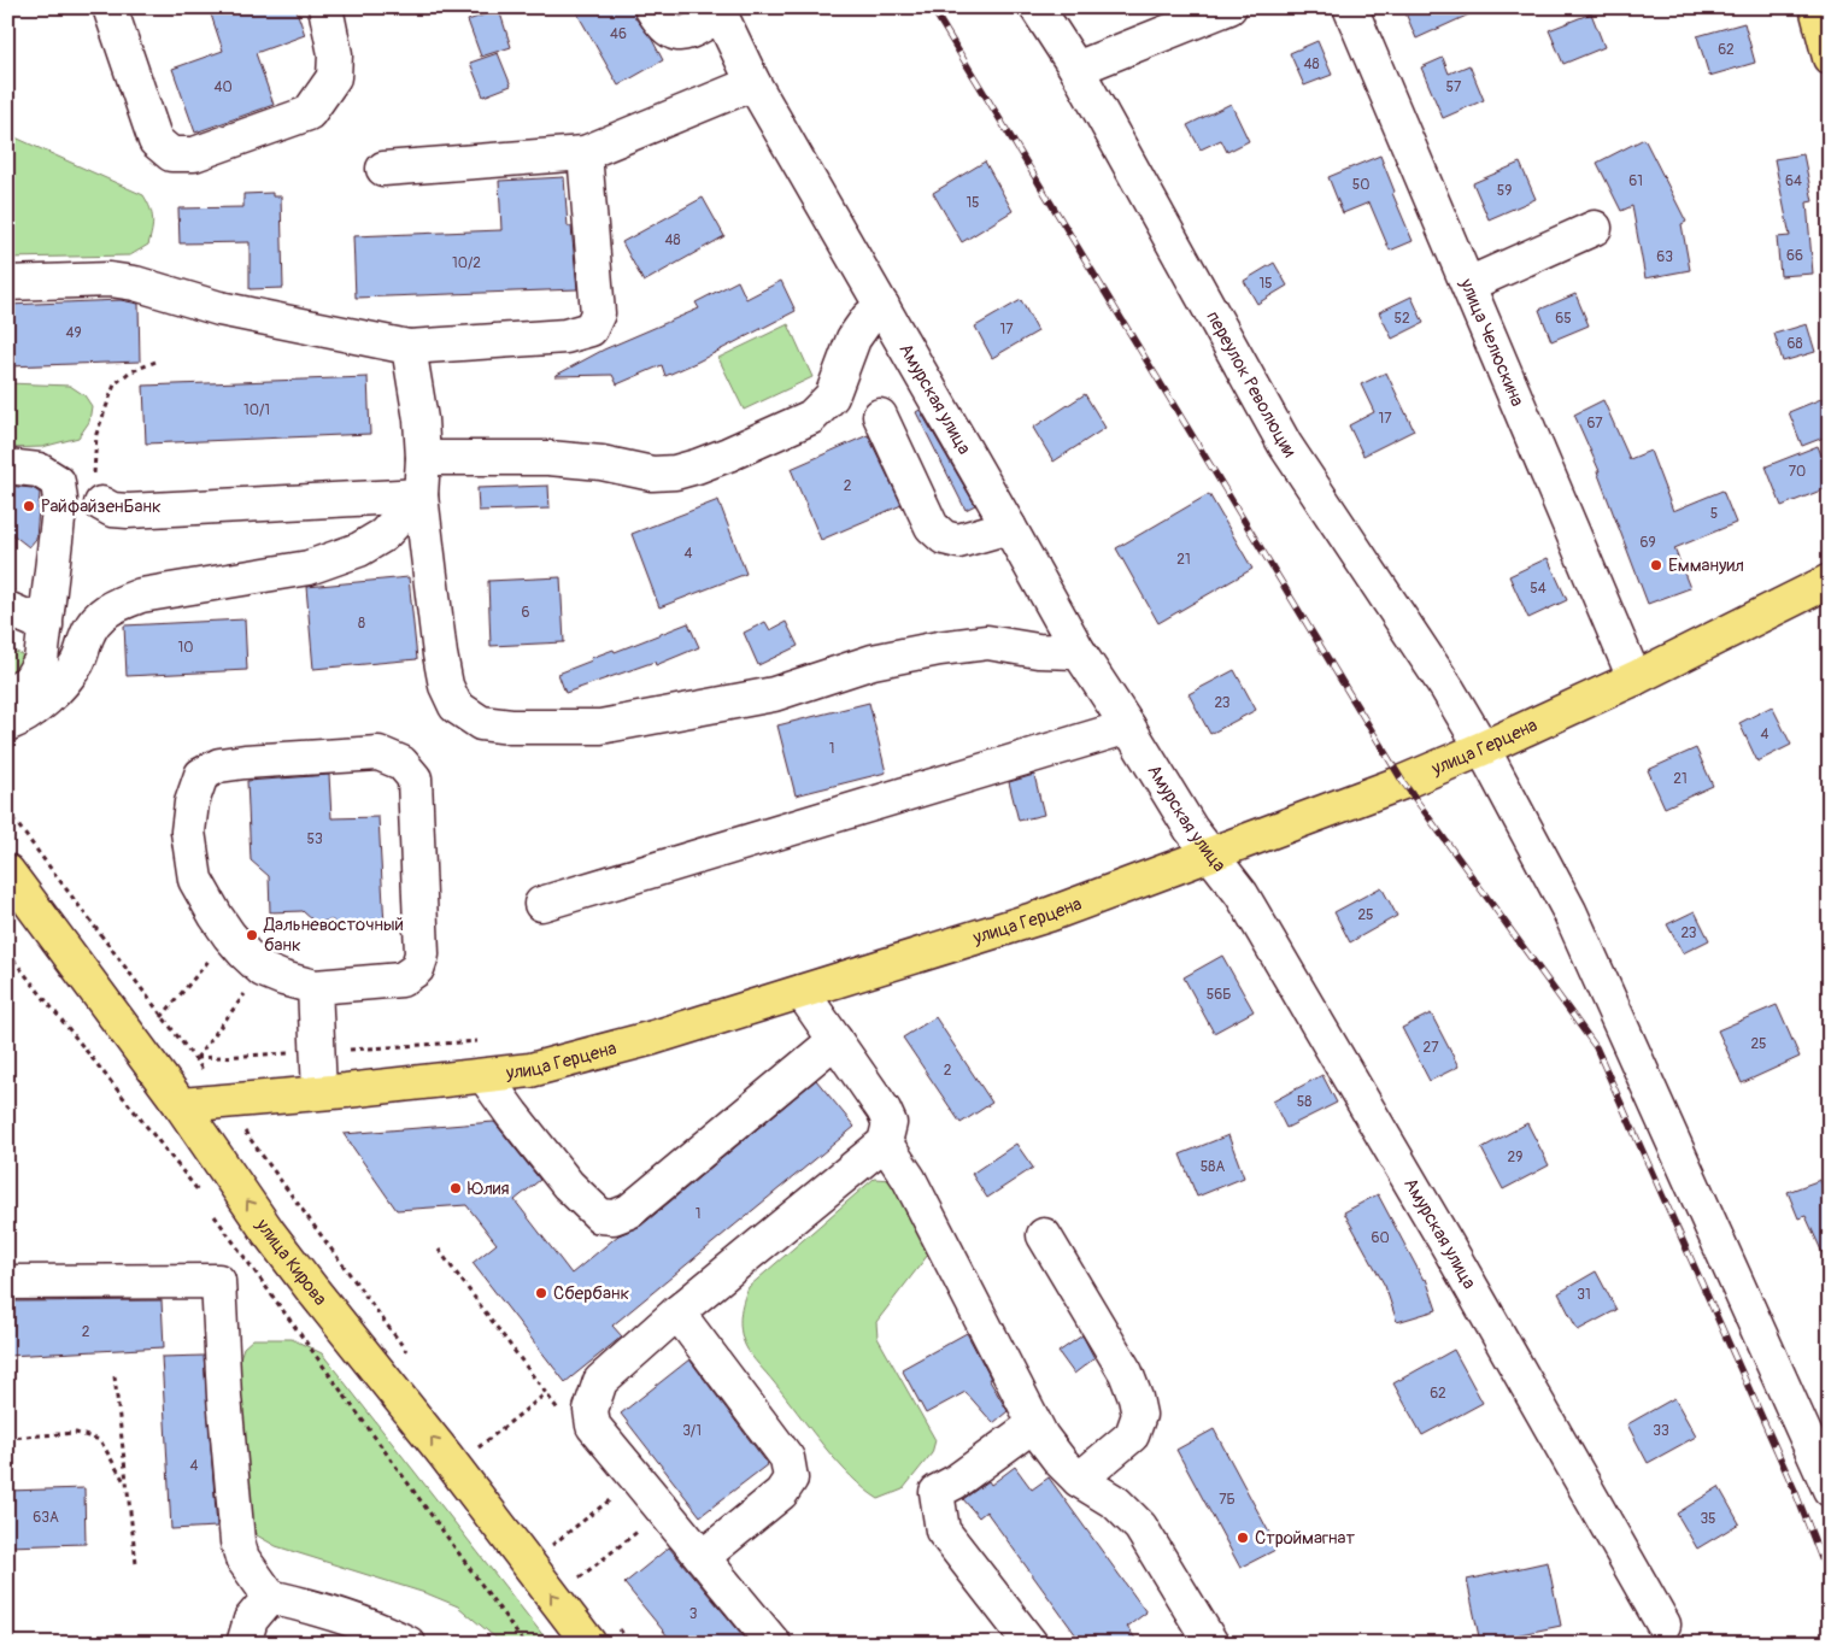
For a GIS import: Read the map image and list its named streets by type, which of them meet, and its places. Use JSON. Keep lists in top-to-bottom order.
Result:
{
  "streets": {
    "main road": ["улица Герцена", "улица Кирова"],
    "street": ["улица Челюскина", "переулок Революции", "Амурская улица"]
  },
  "crossings": [
    ["улица Челюскина", "улица Герцена"],
    ["переулок Революции", "улица Герцена"],
    ["Амурская улица", "улица Герцена"],
    ["улица Герцена", "улица Кирова"]
  ],
  "one_way": ["улица Кирова"],
  "places": [
    "РайфайзенБанк",
    "Еммануил",
    "Дальневосточный банк",
    "Юлия",
    "Сбербанк",
    "Строймагнат"
  ],
  "house_numbers": [
    "46",
    "62",
    "48",
    "40",
    "57",
    "61",
    "64",
    "50",
    "59",
    "15",
    "48",
    "66",
    "63",
    "10/2",
    "15",
    "52",
    "65",
    "17",
    "49",
    "68",
    "10/1",
    "17",
    "67",
    "70",
    "2",
    "5",
    "69",
    "4",
    "21",
    "54",
    "6",
    "8",
    "10",
    "23",
    "4",
    "1",
    "21",
    "53",
    "25",
    "23",
    "56Б",
    "25",
    "27",
    "2",
    "58",
    "29",
    "58А",
    "1",
    "60",
    "31",
    "2",
    "62",
    "3/1",
    "33",
    "4",
    "7Б",
    "63А",
    "35",
    "3"
  ]
}
